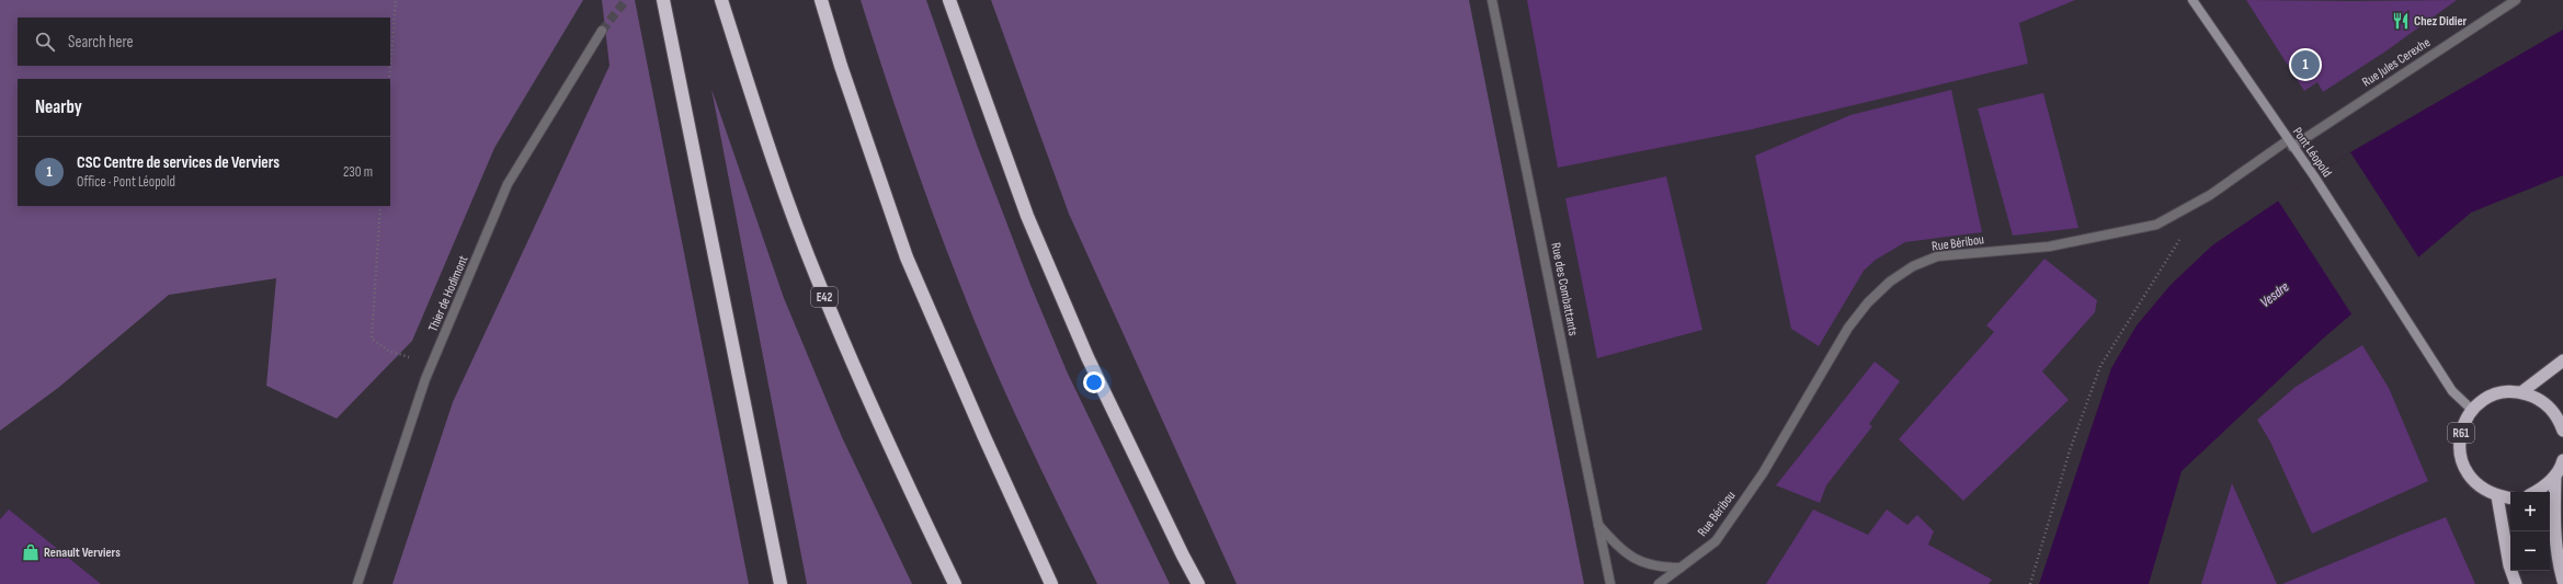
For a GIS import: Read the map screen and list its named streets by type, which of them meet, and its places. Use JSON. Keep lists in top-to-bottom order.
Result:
{
  "streets": {
    "highway": ["E42", "R61"],
    "main road": ["Pont Léopold"],
    "street": [
      "Rue Jules Cerexhe",
      "Rue Béribou",
      "Rue des Combattants",
      "Thier de Hodimont"
    ]
  },
  "crossings": [
    ["Rue Jules Cerexhe", "Pont Léopold"],
    ["Rue Jules Cerexhe", "Rue Béribou"],
    ["Pont Léopold", "Rue Béribou"],
    ["Pont Léopold", "R61"]
  ],
  "water": ["Vesdre"],
  "places": {
    "restaurant": ["Chez Didier"],
    "shop": ["Renault Verviers"]
  },
  "page": {
    "search": "Search here",
    "pins": "1",
    "heading": "Nearby",
    "list": [
      {
        "mark": "1",
        "name": "CSC Centre de services de Verviers",
        "note": "Office · Pont Léopold",
        "value": "230 m"
      }
    ],
    "map_buttons": ["+", "−"]
  }
}
